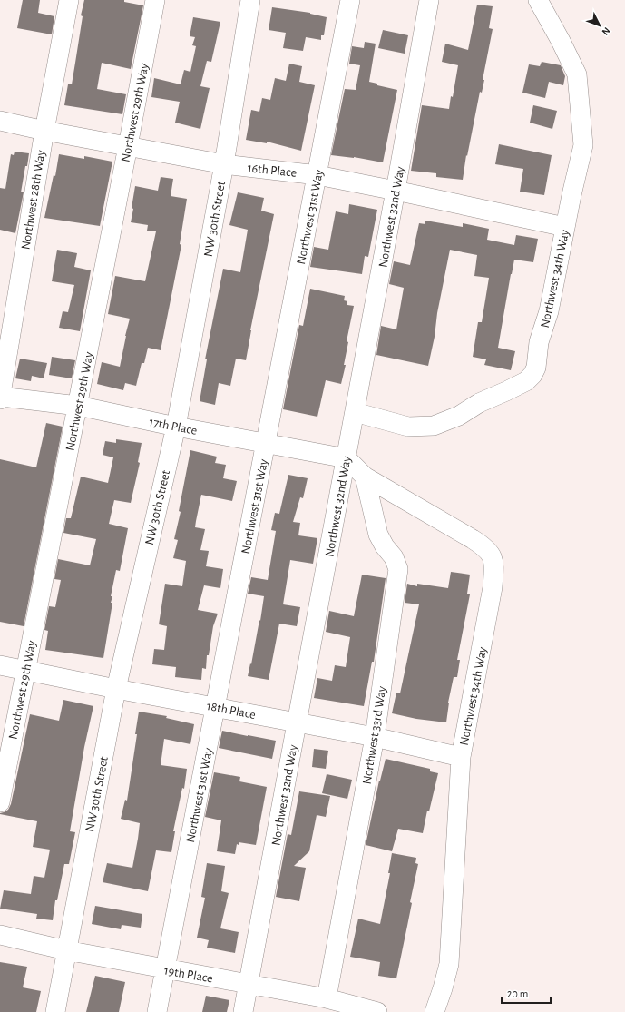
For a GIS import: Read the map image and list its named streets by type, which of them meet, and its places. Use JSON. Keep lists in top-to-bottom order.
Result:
{
  "streets": {
    "street": [
      "Northwest 29th Way",
      "16th Place",
      "Northwest 28th Way",
      "Northwest 31st Way",
      "Northwest 32nd Way",
      "NW 30th Street",
      "Northwest 34th Way",
      "17th Place",
      "18th Place",
      "Northwest 33rd Way",
      "19th Place"
    ]
  },
  "crossings": [
    ["Northwest 29th Way", "16th Place"],
    ["Northwest 29th Way", "17th Place"],
    ["Northwest 29th Way", "18th Place"],
    ["16th Place", "Northwest 28th Way"],
    ["16th Place", "Northwest 31st Way"],
    ["16th Place", "Northwest 32nd Way"],
    ["16th Place", "NW 30th Street"],
    ["16th Place", "Northwest 34th Way"],
    ["Northwest 28th Way", "17th Place"],
    ["Northwest 31st Way", "17th Place"],
    ["Northwest 31st Way", "18th Place"],
    ["Northwest 31st Way", "19th Place"],
    ["Northwest 32nd Way", "Northwest 34th Way"],
    ["Northwest 32nd Way", "17th Place"],
    ["Northwest 32nd Way", "18th Place"],
    ["Northwest 32nd Way", "19th Place"],
    ["NW 30th Street", "17th Place"],
    ["NW 30th Street", "18th Place"],
    ["NW 30th Street", "19th Place"],
    ["Northwest 34th Way", "17th Place"],
    ["Northwest 34th Way", "18th Place"],
    ["Northwest 34th Way", "Northwest 33rd Way"],
    ["18th Place", "Northwest 33rd Way"],
    ["Northwest 33rd Way", "19th Place"]
  ],
  "scale_bar": "20 m",
  "north": "bottom right"
}
